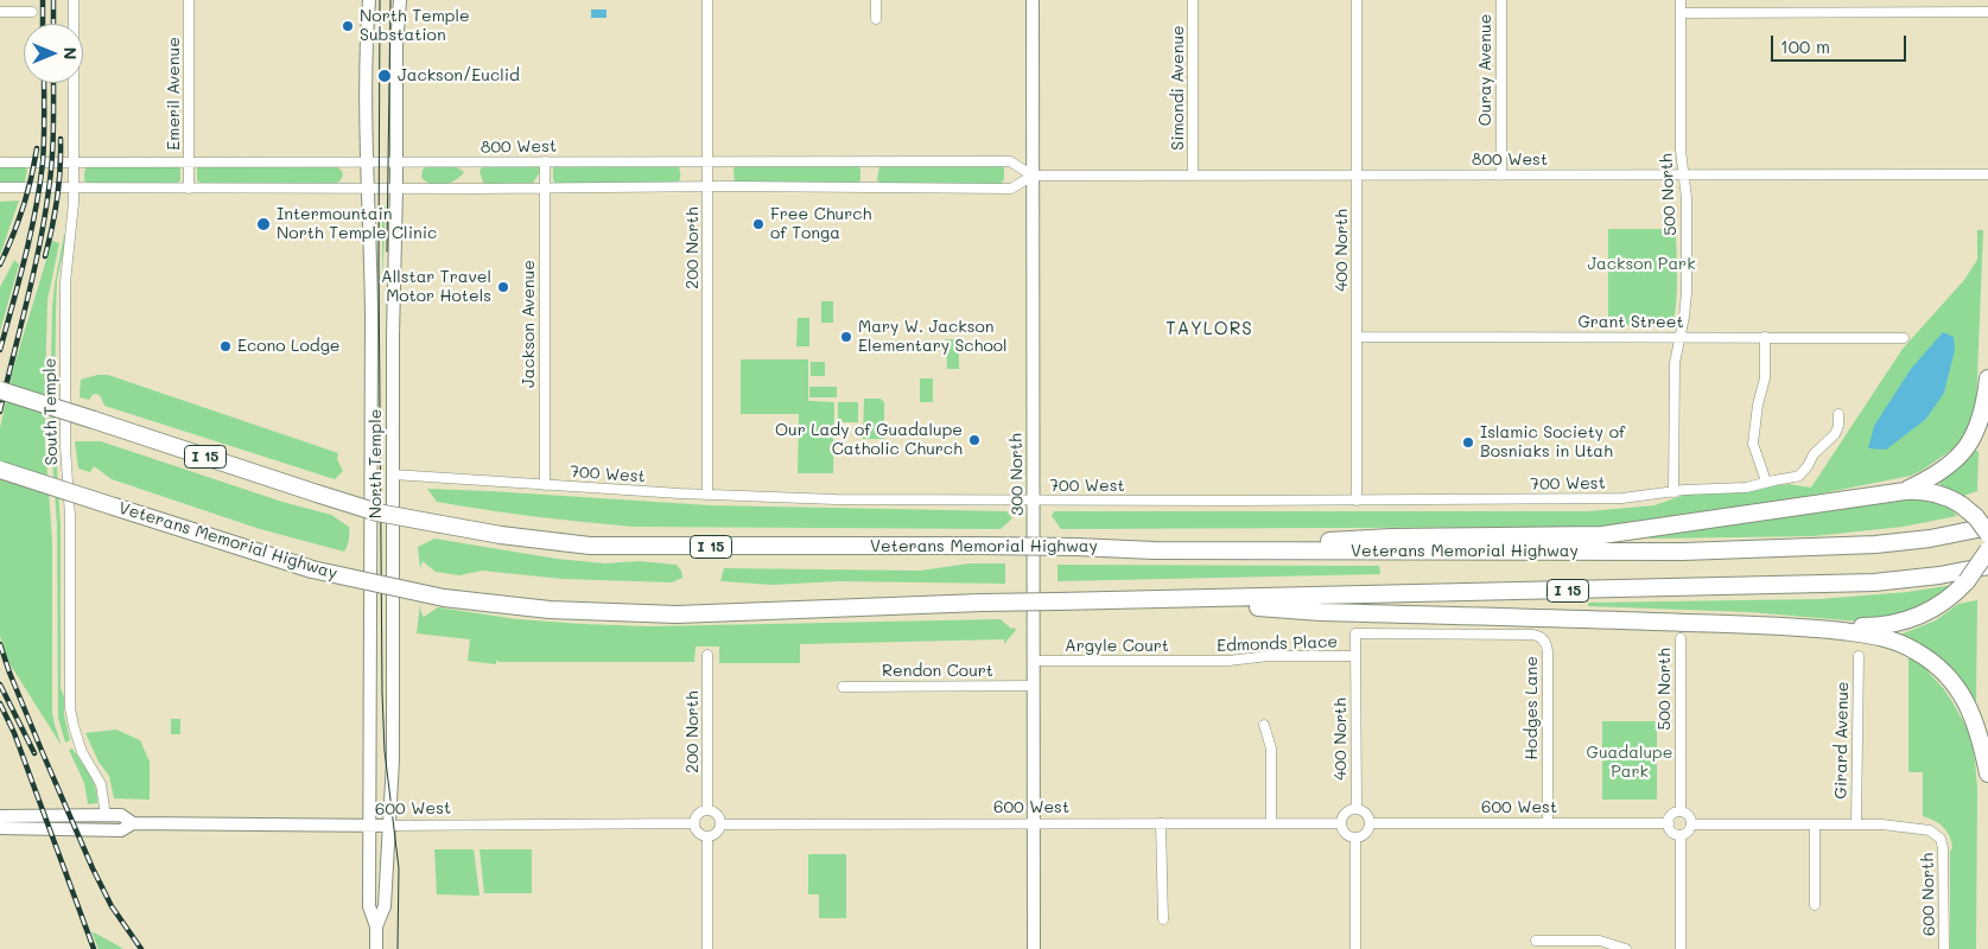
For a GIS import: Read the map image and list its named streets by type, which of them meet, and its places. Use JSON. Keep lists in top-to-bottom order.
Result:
{
  "streets": {
    "highway": ["I 15", "Veterans Memorial Highway"],
    "main road": ["North Temple", "300 North", "600 West"],
    "street": [
      "Ouray Avenue",
      "Simondi Avenue",
      "Emeril Avenue",
      "800 West",
      "500 North",
      "200 North",
      "400 North",
      "Grant Street",
      "Jackson Avenue",
      "South Temple",
      "700 West",
      "Edmonds Place",
      "Argyle Court",
      "Rendon Court",
      "Hodges Lane",
      "Girard Avenue",
      "600 North"
    ]
  },
  "crossings": [
    ["Ouray Avenue", "800 West"],
    ["Simondi Avenue", "800 West"],
    ["Emeril Avenue", "800 West"],
    ["800 West", "500 North"],
    ["800 West", "200 North"],
    ["800 West", "400 North"],
    ["800 West", "Jackson Avenue"],
    ["800 West", "South Temple"],
    ["800 West", "North Temple"],
    ["800 West", "300 North"],
    ["500 North", "Grant Street"],
    ["500 North", "700 West"],
    ["500 North", "600 West"],
    ["200 North", "700 West"],
    ["200 North", "600 West"],
    ["400 North", "Grant Street"],
    ["400 North", "700 West"],
    ["400 North", "Edmonds Place"],
    ["400 North", "Hodges Lane"],
    ["400 North", "600 West"],
    ["Jackson Avenue", "700 West"],
    ["South Temple", "600 West"],
    ["North Temple", "700 West"],
    ["North Temple", "600 West"],
    ["700 West", "300 North"],
    ["300 North", "Argyle Court"],
    ["300 North", "Rendon Court"],
    ["300 North", "600 West"],
    ["Edmonds Place", "Argyle Court"],
    ["Hodges Lane", "600 West"],
    ["Girard Avenue", "600 North"]
  ],
  "districts": ["TAYLORS"],
  "parks": ["Jackson Park", "Guadalupe Park"],
  "places": [
    "North Temple Substation",
    "Jackson/Euclid",
    "Intermountain North Temple Clinic",
    "Free Church of Tonga",
    "Allstar Travel Motor Hotels",
    "Mary W. Jackson Elementary School",
    "Econo Lodge",
    "Our Lady of Guadalupe Catholic Church",
    "Islamic Society of Bosniaks in Utah"
  ],
  "scale_bar": "100 m",
  "north": "right"
}
